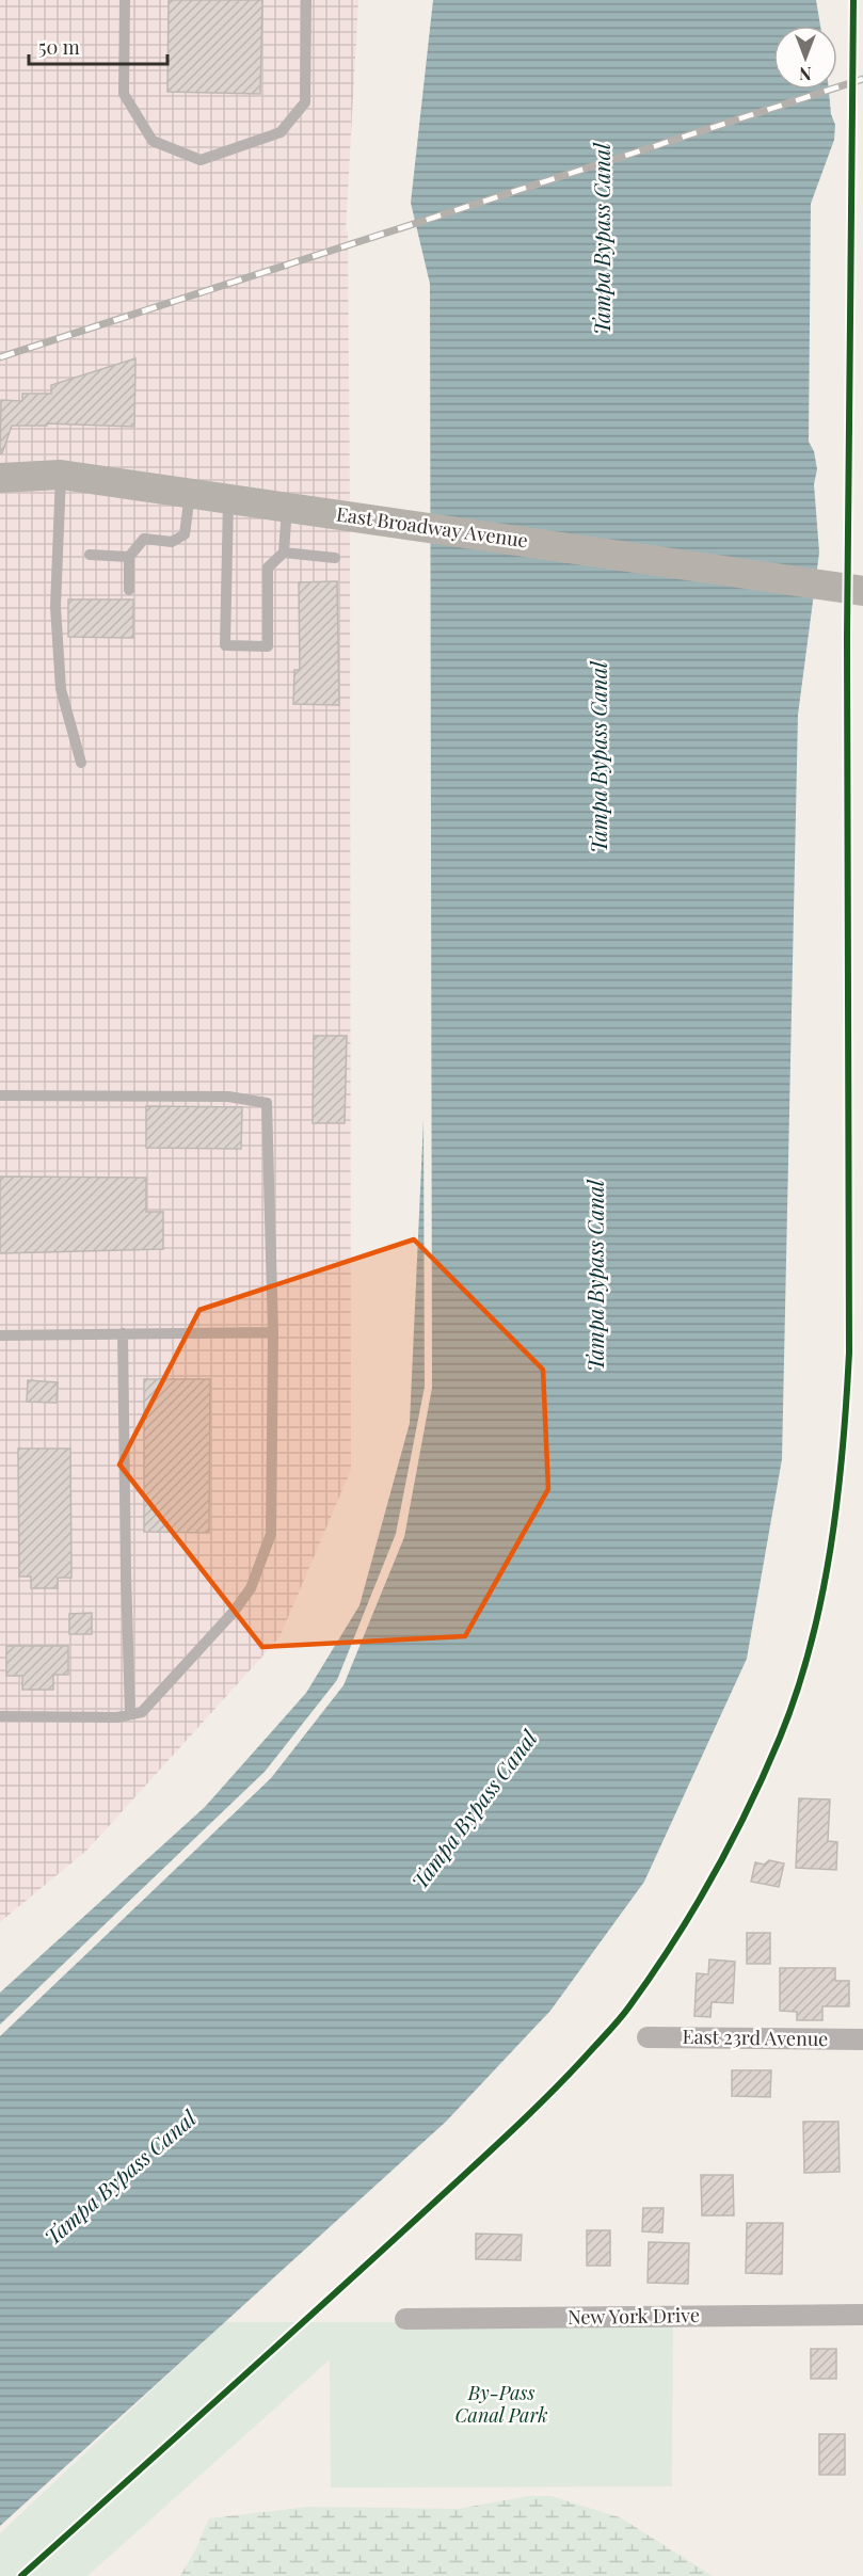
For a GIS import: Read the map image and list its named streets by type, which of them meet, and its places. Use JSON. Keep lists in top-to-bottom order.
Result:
{
  "streets": {
    "main road": ["East Broadway Avenue"],
    "street": ["East 23rd Avenue", "New York Drive"]
  },
  "water": ["Tampa Bypass Canal"],
  "parks": ["By-Pass Canal Park"],
  "scale_bar": "50 m",
  "north": "bottom"
}
